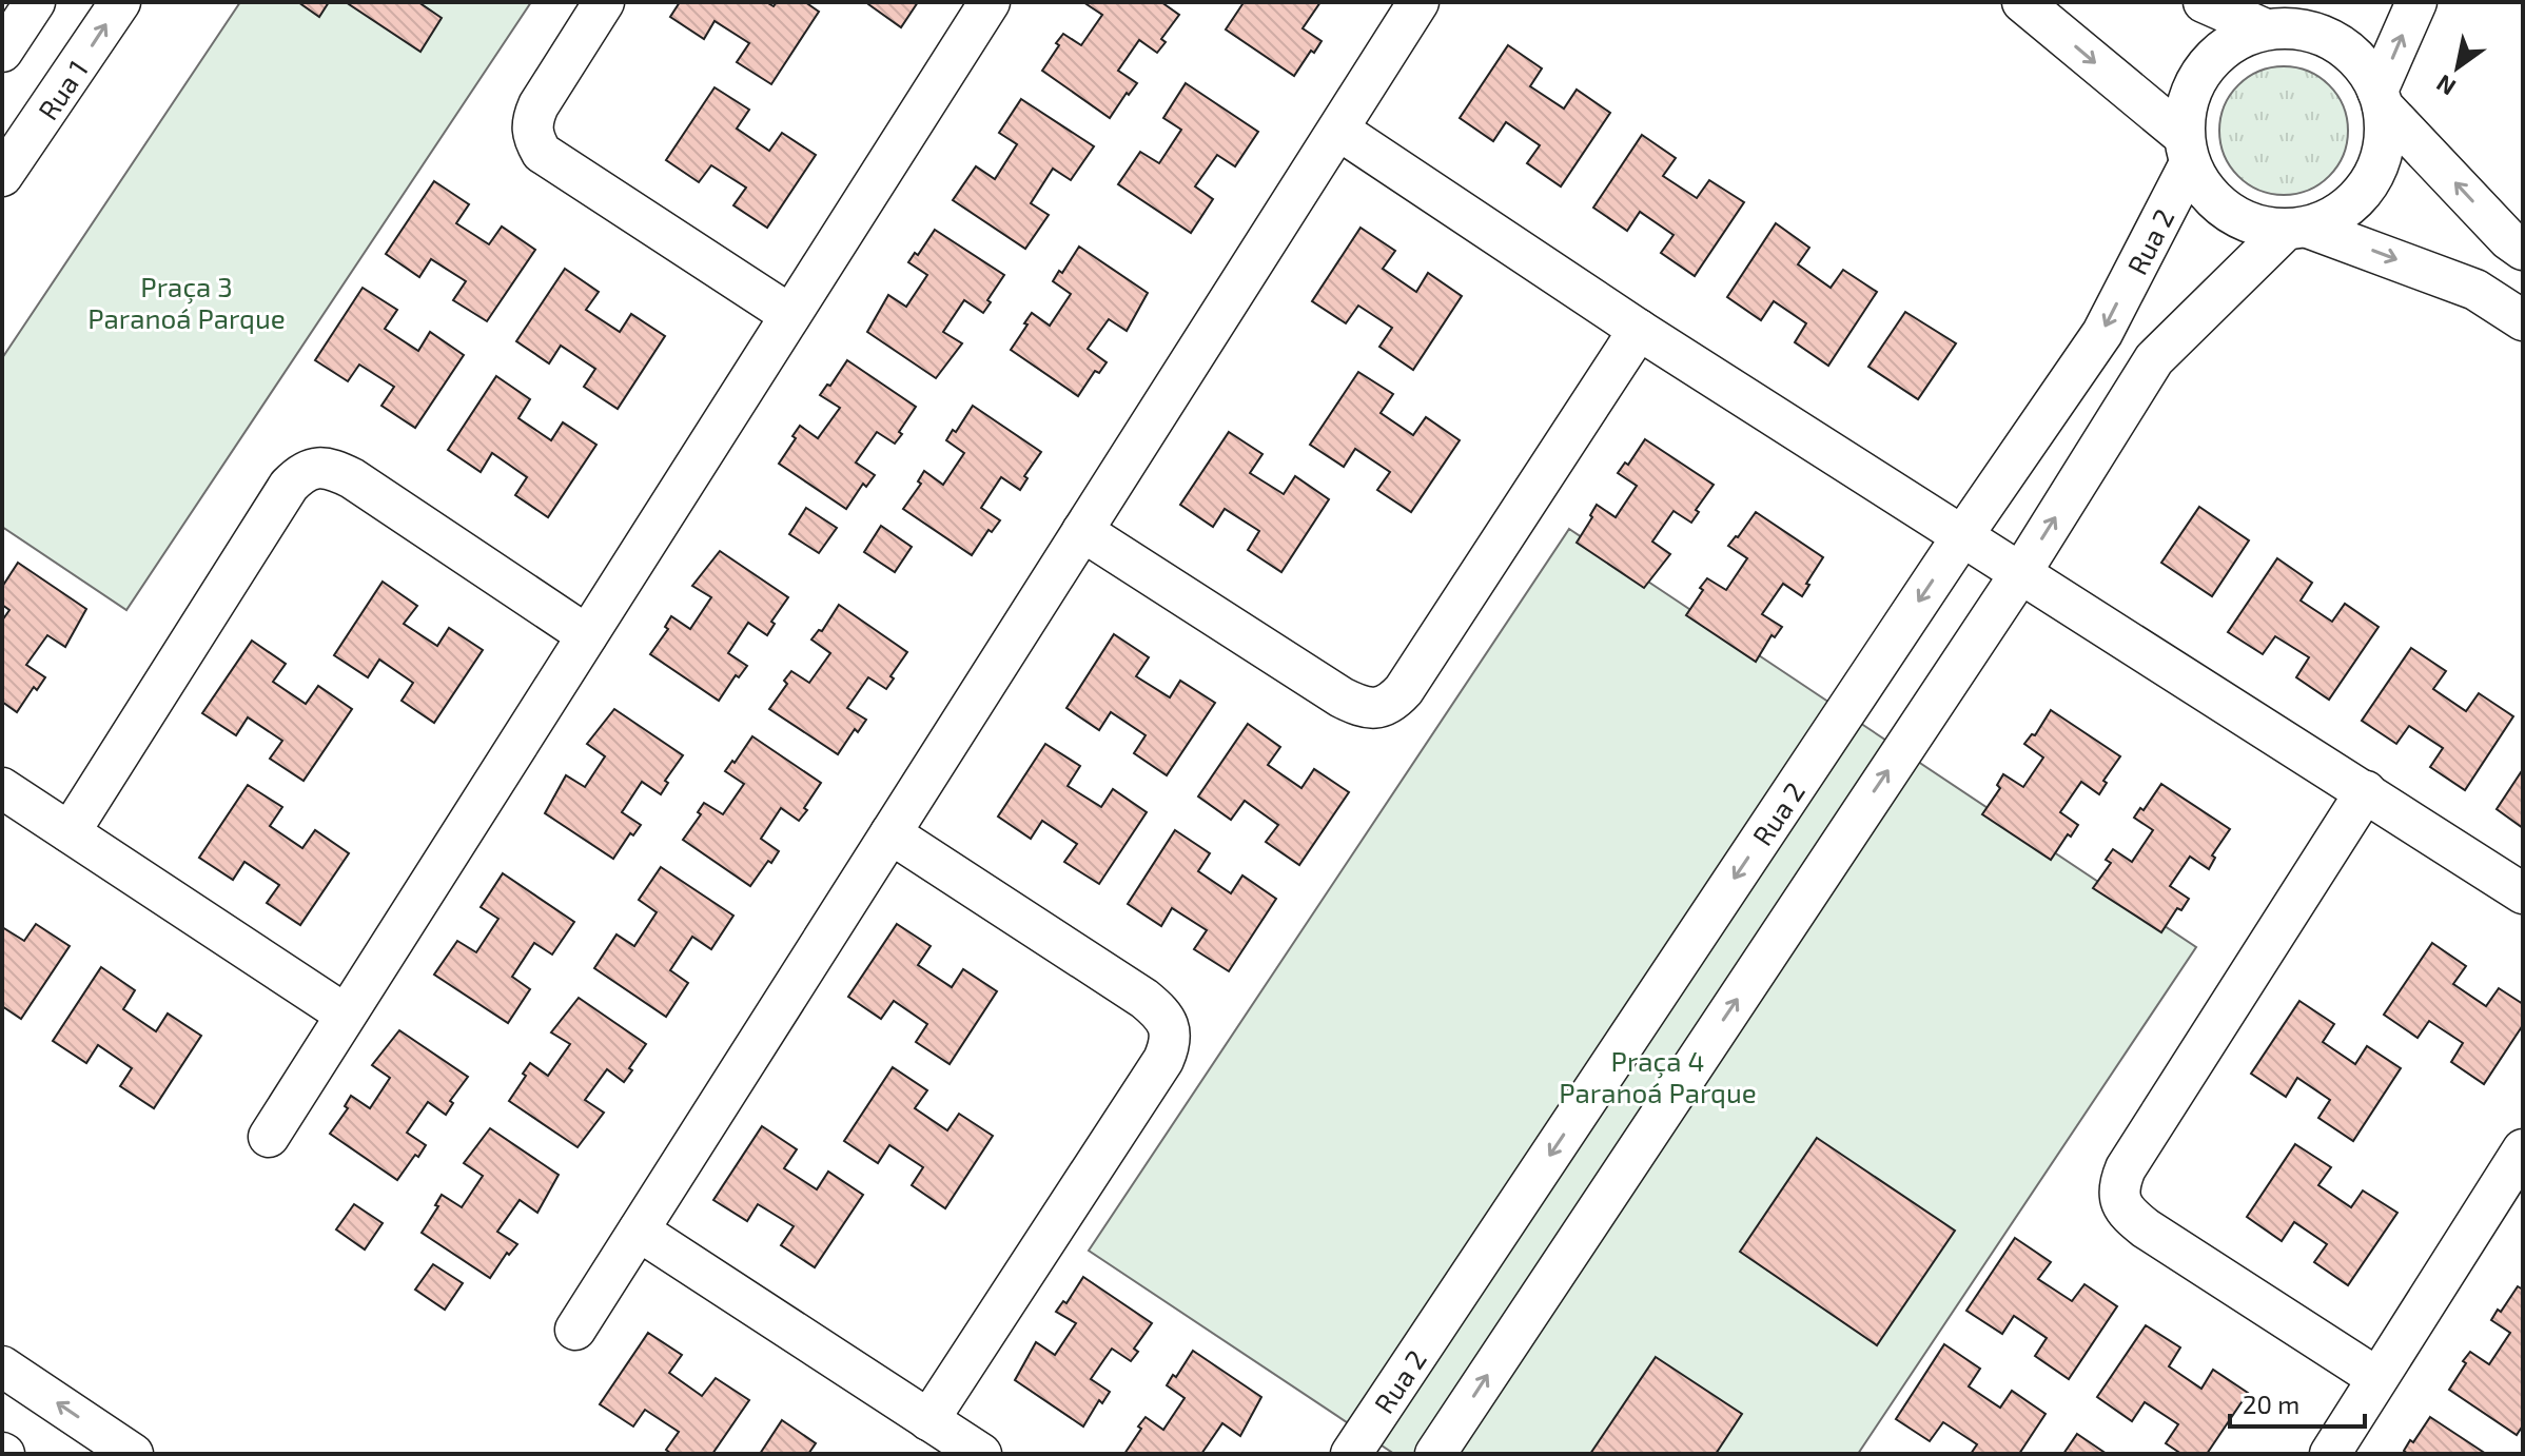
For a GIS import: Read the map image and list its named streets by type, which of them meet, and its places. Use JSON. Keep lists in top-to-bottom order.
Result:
{
  "streets": {
    "street": ["Rua 1", "Rua 2"]
  },
  "one_way": ["Rua 1"],
  "parks": ["Praça 3 Paranoá Parque", "Praça 4 Paranoá Parque"],
  "scale_bar": "20 m",
  "north": "bottom left"
}
